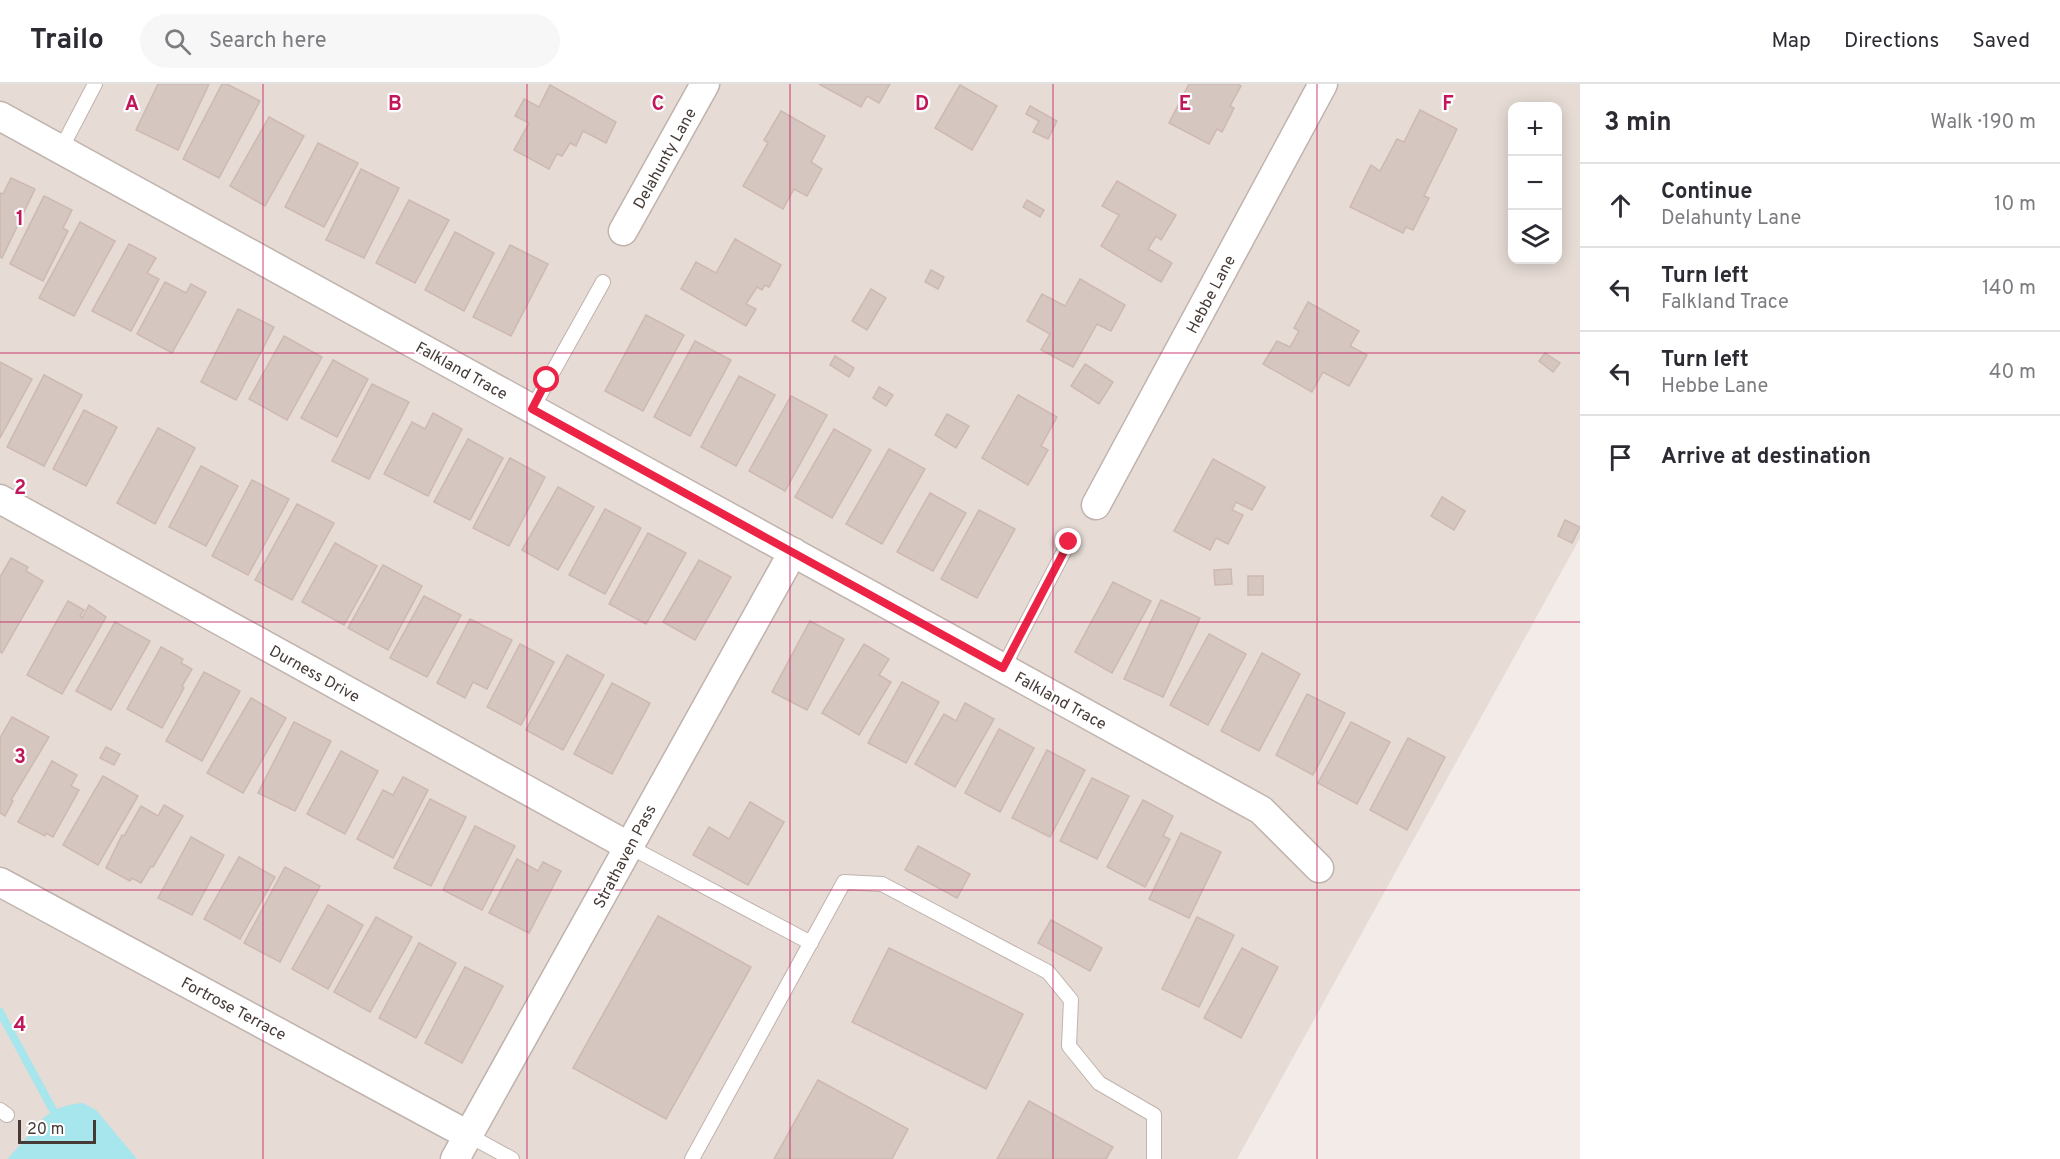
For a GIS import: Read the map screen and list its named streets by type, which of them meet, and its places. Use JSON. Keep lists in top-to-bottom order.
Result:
{
  "streets": {
    "street": [
      "Delahunty Lane",
      "Hebbe Lane",
      "Falkland Trace",
      "Durness Drive",
      "Strathaven Pass",
      "Fortrose Terrace"
    ]
  },
  "crossings": [
    ["Falkland Trace", "Strathaven Pass"],
    ["Durness Drive", "Strathaven Pass"],
    ["Strathaven Pass", "Fortrose Terrace"]
  ],
  "scale_bar": "20 m",
  "page": {
    "header": "Trailo",
    "search": "Search here",
    "nav": ["Map", "Directions", "Saved"],
    "heading": ["3 min", "Walk · 190 m"],
    "map_buttons": ["+", "−"],
    "list": [
      ["Continue", "Delahunty Lane", "10 m"],
      ["Turn left", "Falkland Trace", "140 m"],
      ["Turn left", "Hebbe Lane", "40 m"],
      "Arrive at destination"
    ],
    "scale": "20 m"
  },
  "grid": {
    "columns": [
      "A",
      "B",
      "C",
      "D",
      "E",
      "F"
    ],
    "rows": [
      "1",
      "2",
      "3",
      "4"
    ]
  }
}
